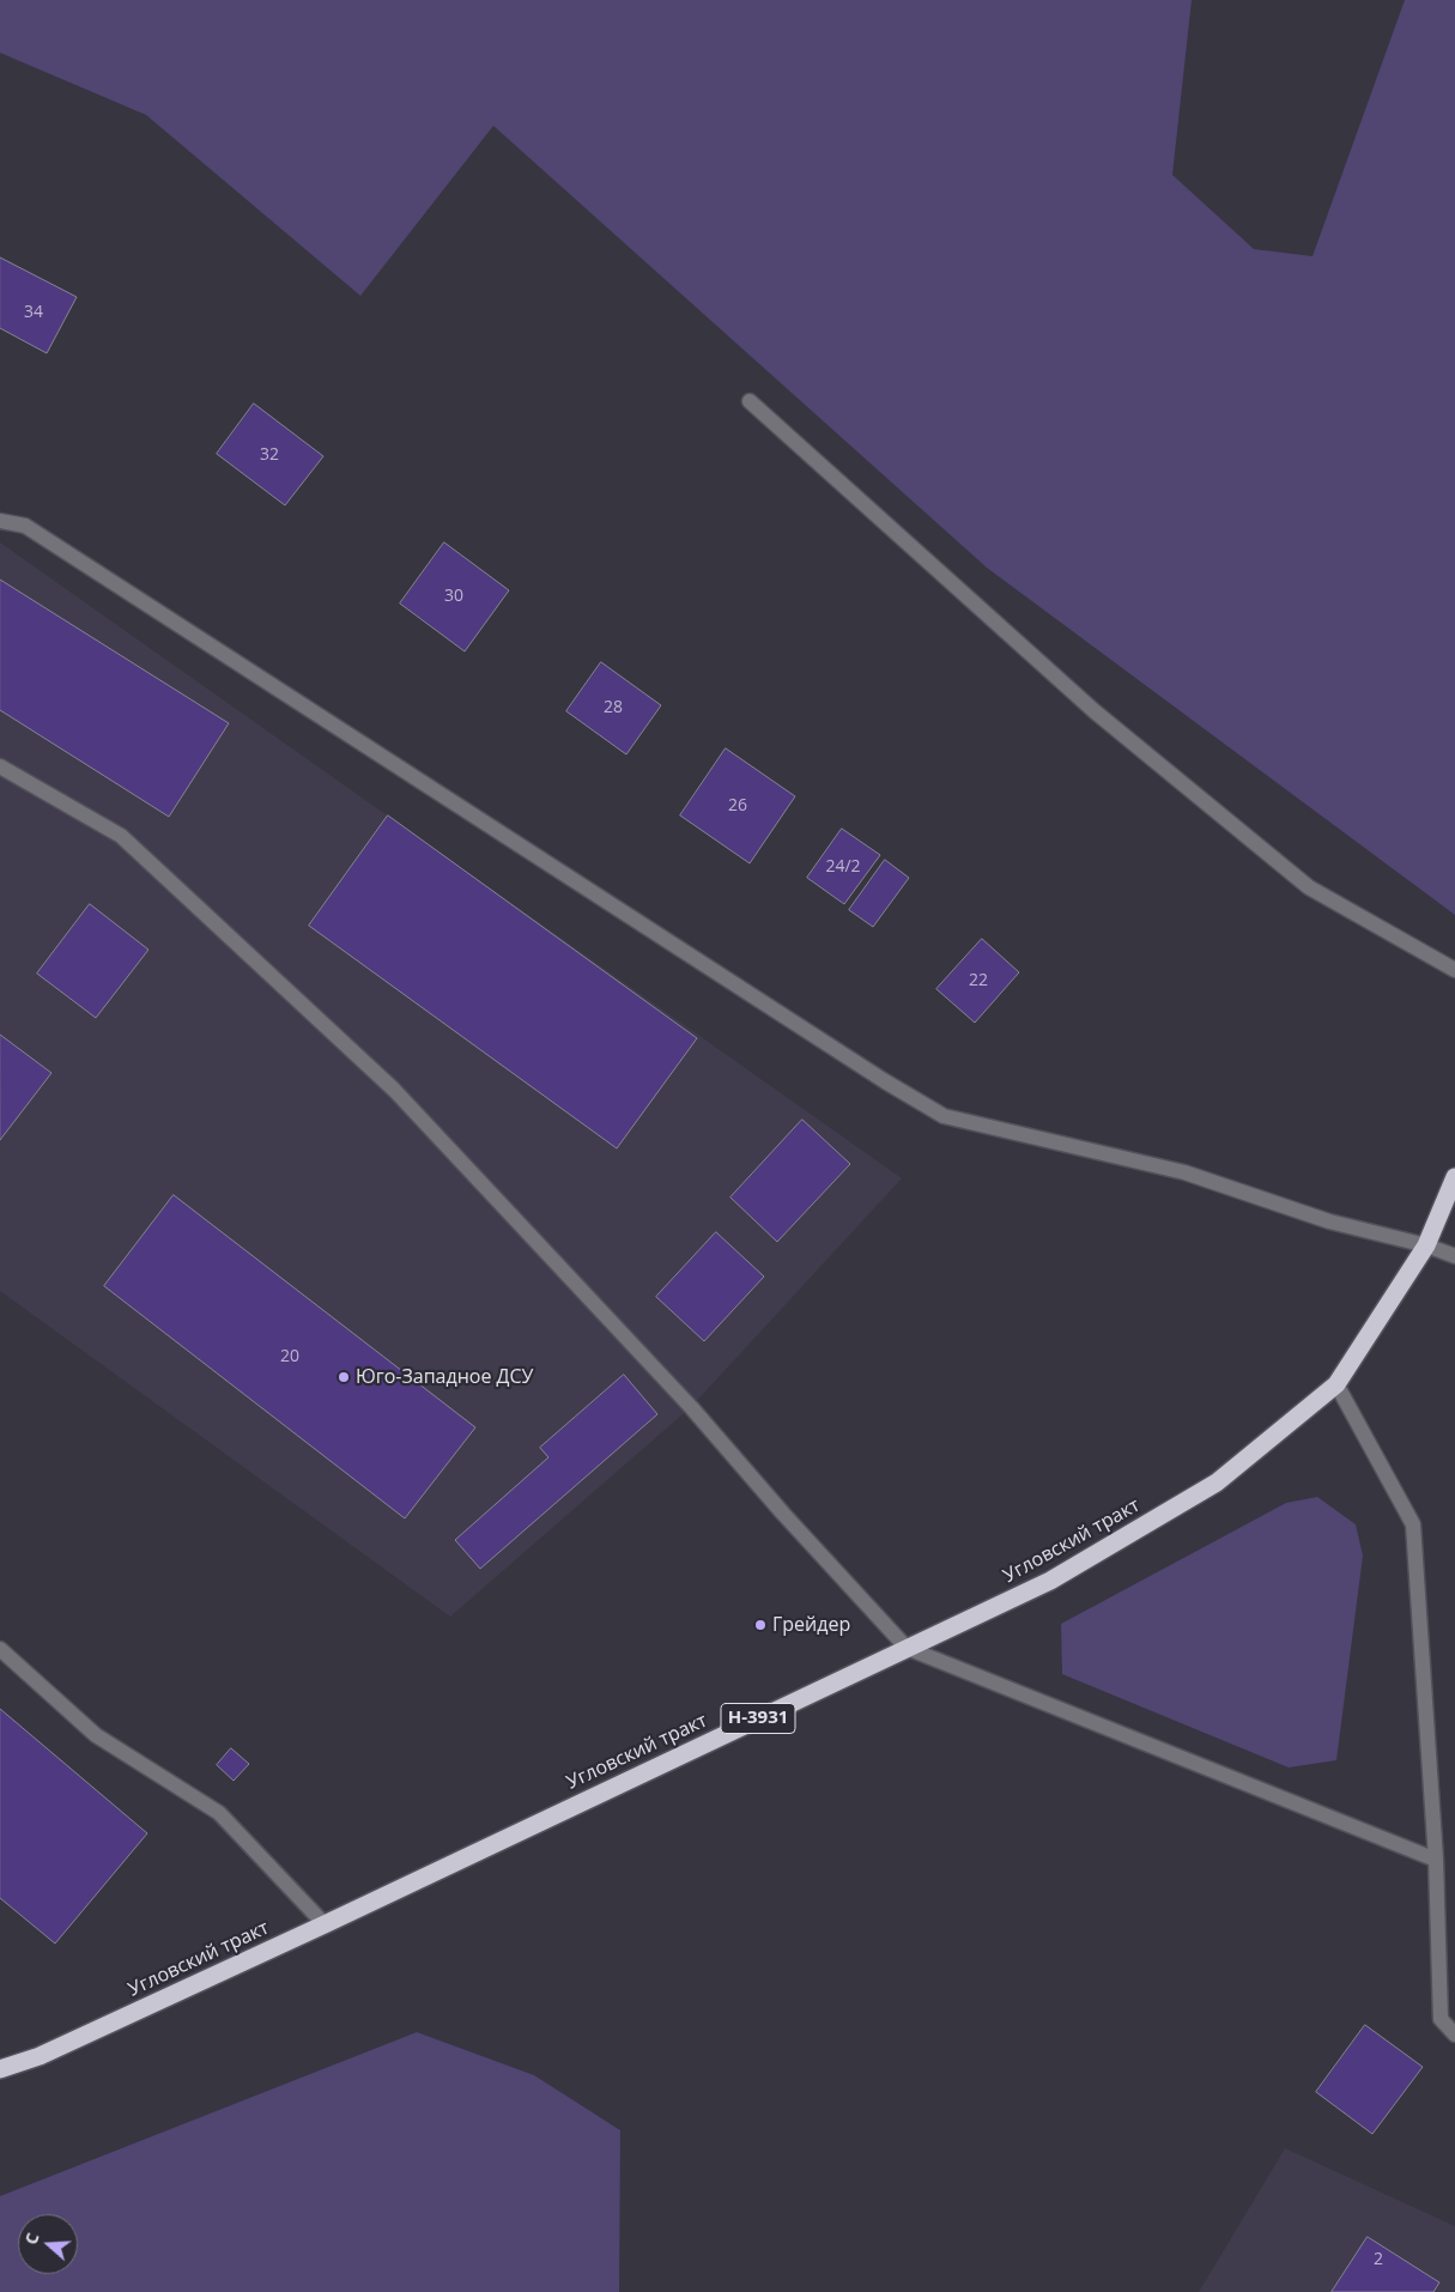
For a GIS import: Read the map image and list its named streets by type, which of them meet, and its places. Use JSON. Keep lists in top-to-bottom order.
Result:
{
  "streets": {
    "highway": ["Угловский тракт", "Н-3931"]
  },
  "places": ["Юго-Западное ДСУ", "Грейдер"],
  "house_numbers": [
    "34",
    "32",
    "30",
    "28",
    "26",
    "24/2",
    "22",
    "20",
    "2"
  ],
  "north": "left"
}
